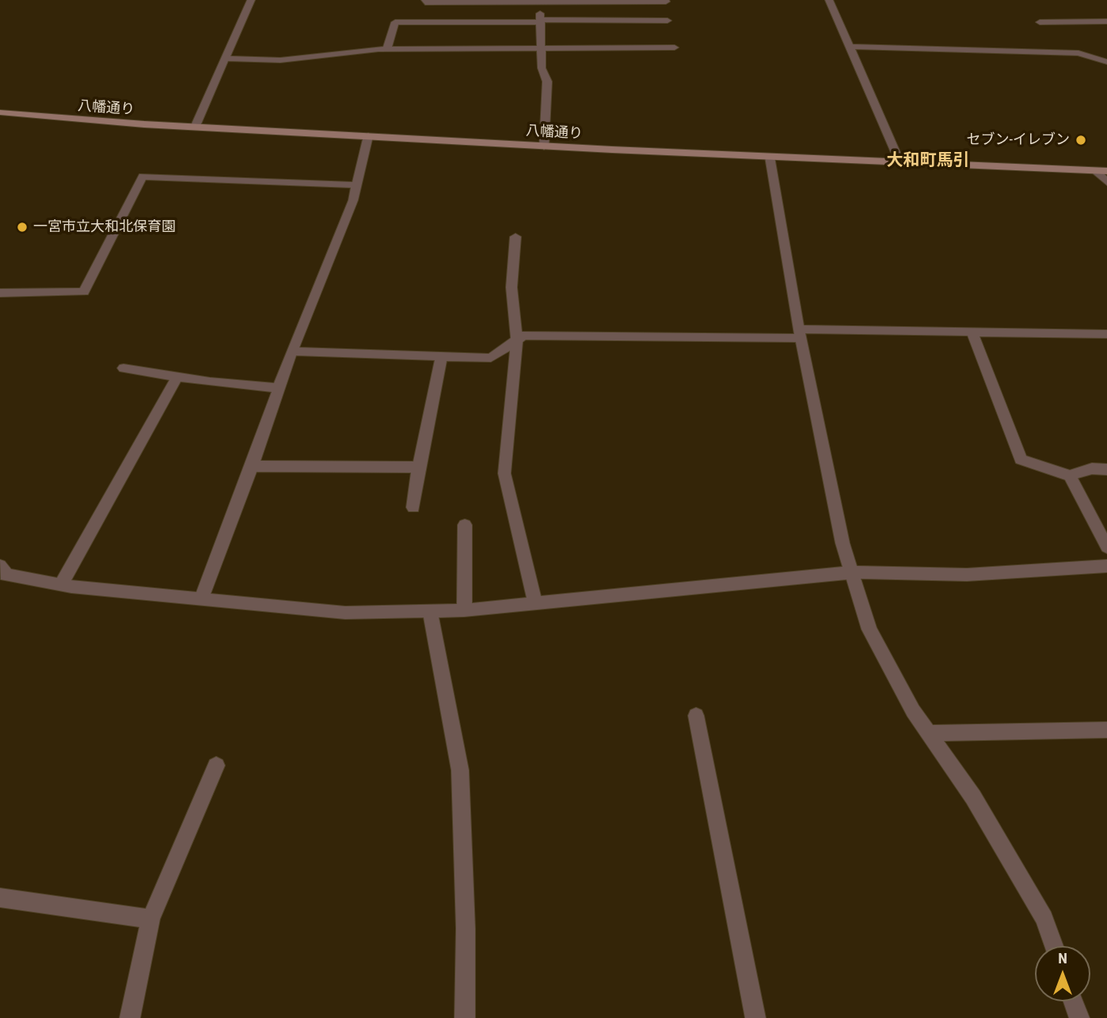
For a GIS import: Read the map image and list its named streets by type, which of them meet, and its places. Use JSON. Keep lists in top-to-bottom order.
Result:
{
  "streets": {
    "street": ["八幡通り"]
  },
  "districts": ["大和町馬引"],
  "places": ["セブン-イレブン", "一宮市立大和北保育園"],
  "north": "top"
}
